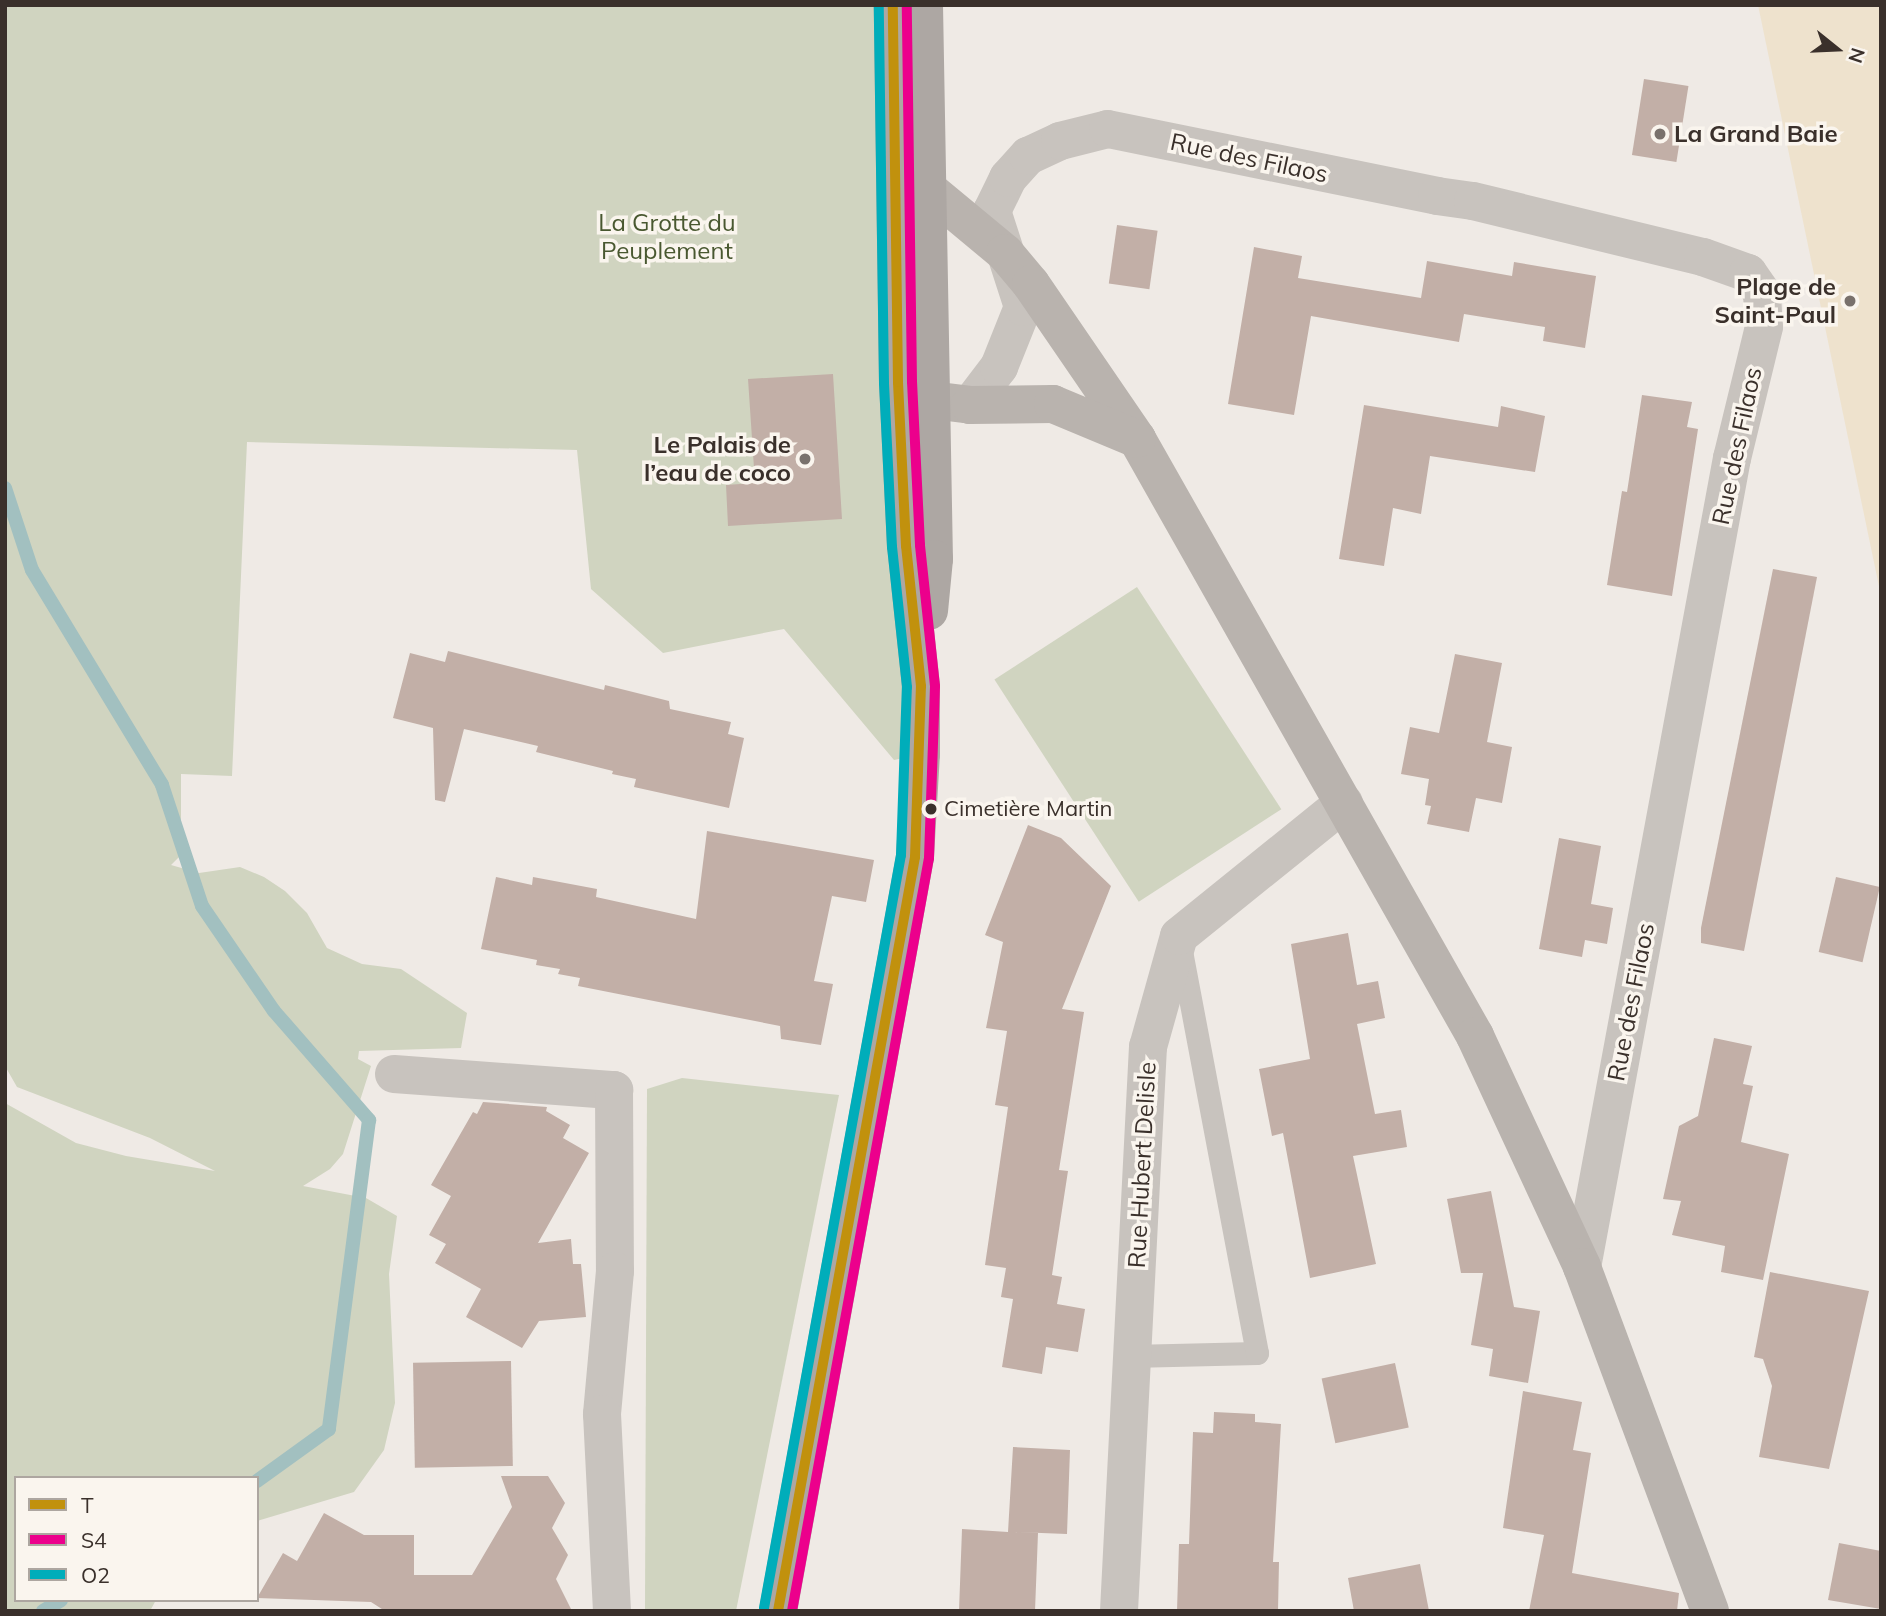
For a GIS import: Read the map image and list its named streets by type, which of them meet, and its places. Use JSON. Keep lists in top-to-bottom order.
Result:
{
  "streets": {
    "street": ["Rue des Filaos", "Rue Hubert Delisle"]
  },
  "parks": ["La Grotte du Peuplement"],
  "places": [
    "La Grand Baie",
    "Plage de Saint-Paul",
    "Le Palais de l’eau de coco",
    "Cimetière Martin"
  ],
  "lines": ["transit line T", "transit line S4", "transit line O2"],
  "legend": ["T", "S4", "O2"],
  "north": "right"
}
